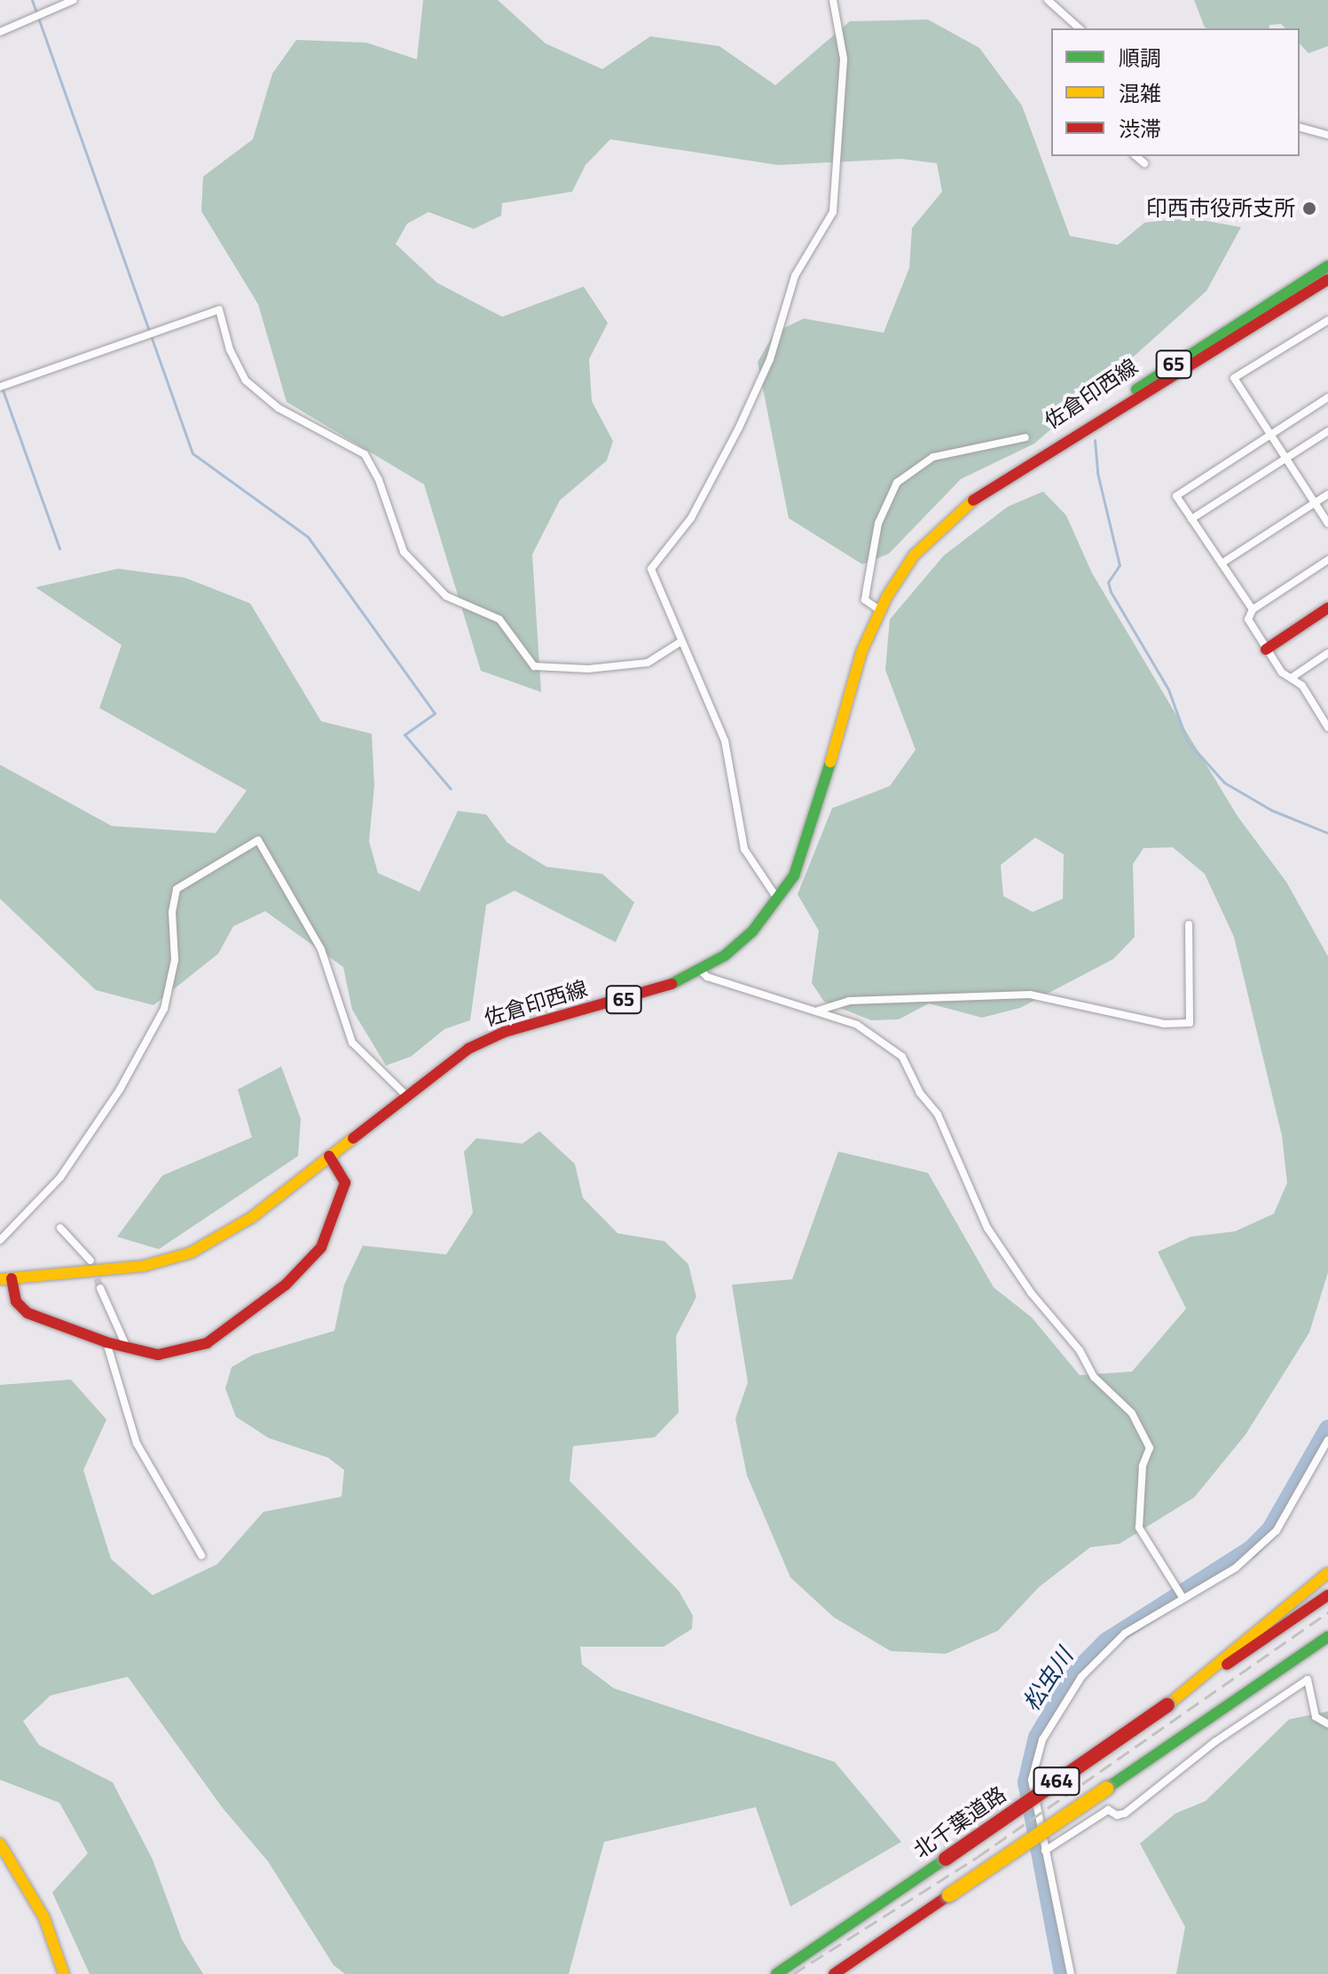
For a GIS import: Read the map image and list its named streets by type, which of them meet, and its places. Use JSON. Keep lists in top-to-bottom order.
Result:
{
  "streets": {
    "main road": [
      "65",
      "佐倉印西線",
      "464",
      "北千葉道路"
    ]
  },
  "water": ["松虫川"],
  "places": ["印西市役所支所"],
  "legend": ["順調", "混雑", "渋滞"]
}
